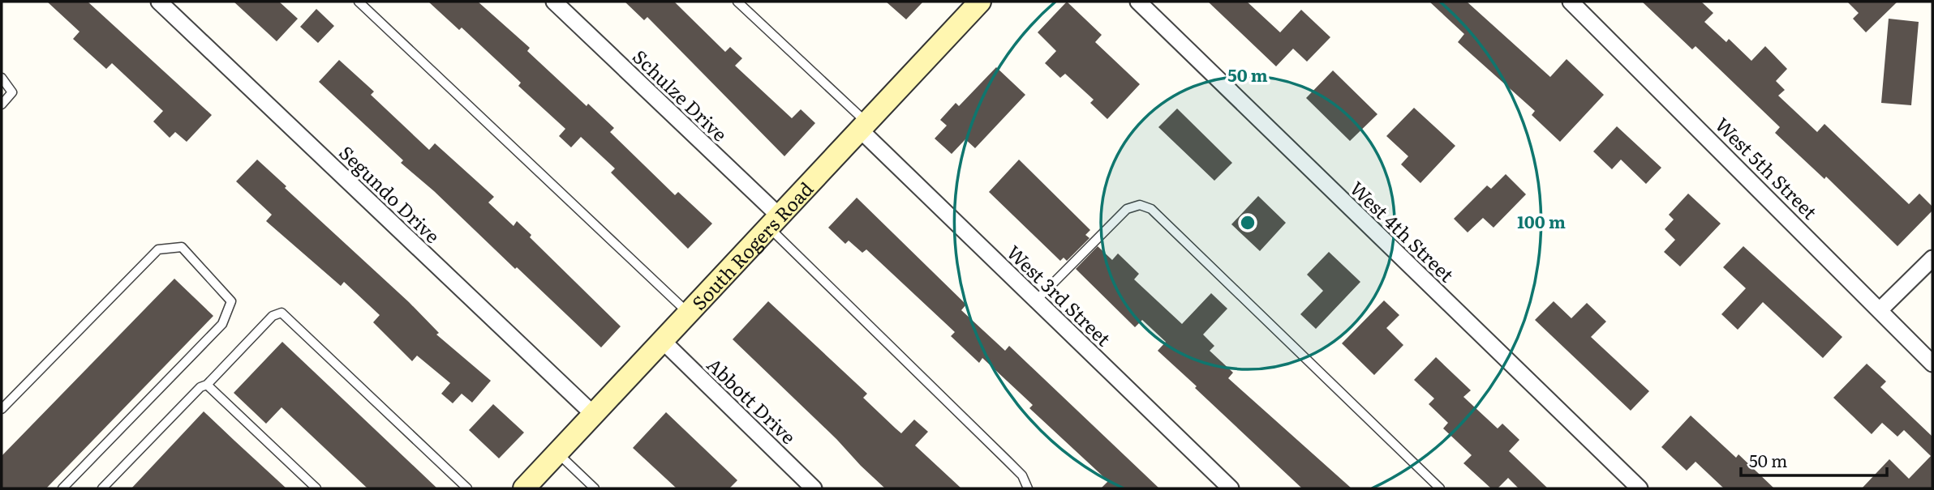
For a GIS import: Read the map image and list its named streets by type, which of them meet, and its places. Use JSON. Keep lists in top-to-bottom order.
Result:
{
  "streets": {
    "street": [
      "Schulze Drive",
      "West 5th Street",
      "Segundo Drive",
      "West 4th Street",
      "South Rogers Road",
      "West 3rd Street",
      "Abbott Drive"
    ]
  },
  "crossings": [
    ["Schulze Drive", "South Rogers Road"],
    ["Segundo Drive", "South Rogers Road"],
    ["South Rogers Road", "West 3rd Street"],
    ["South Rogers Road", "Abbott Drive"]
  ],
  "scale_bar": "50 m",
  "rings": ["50 m", "100 m"]
}
